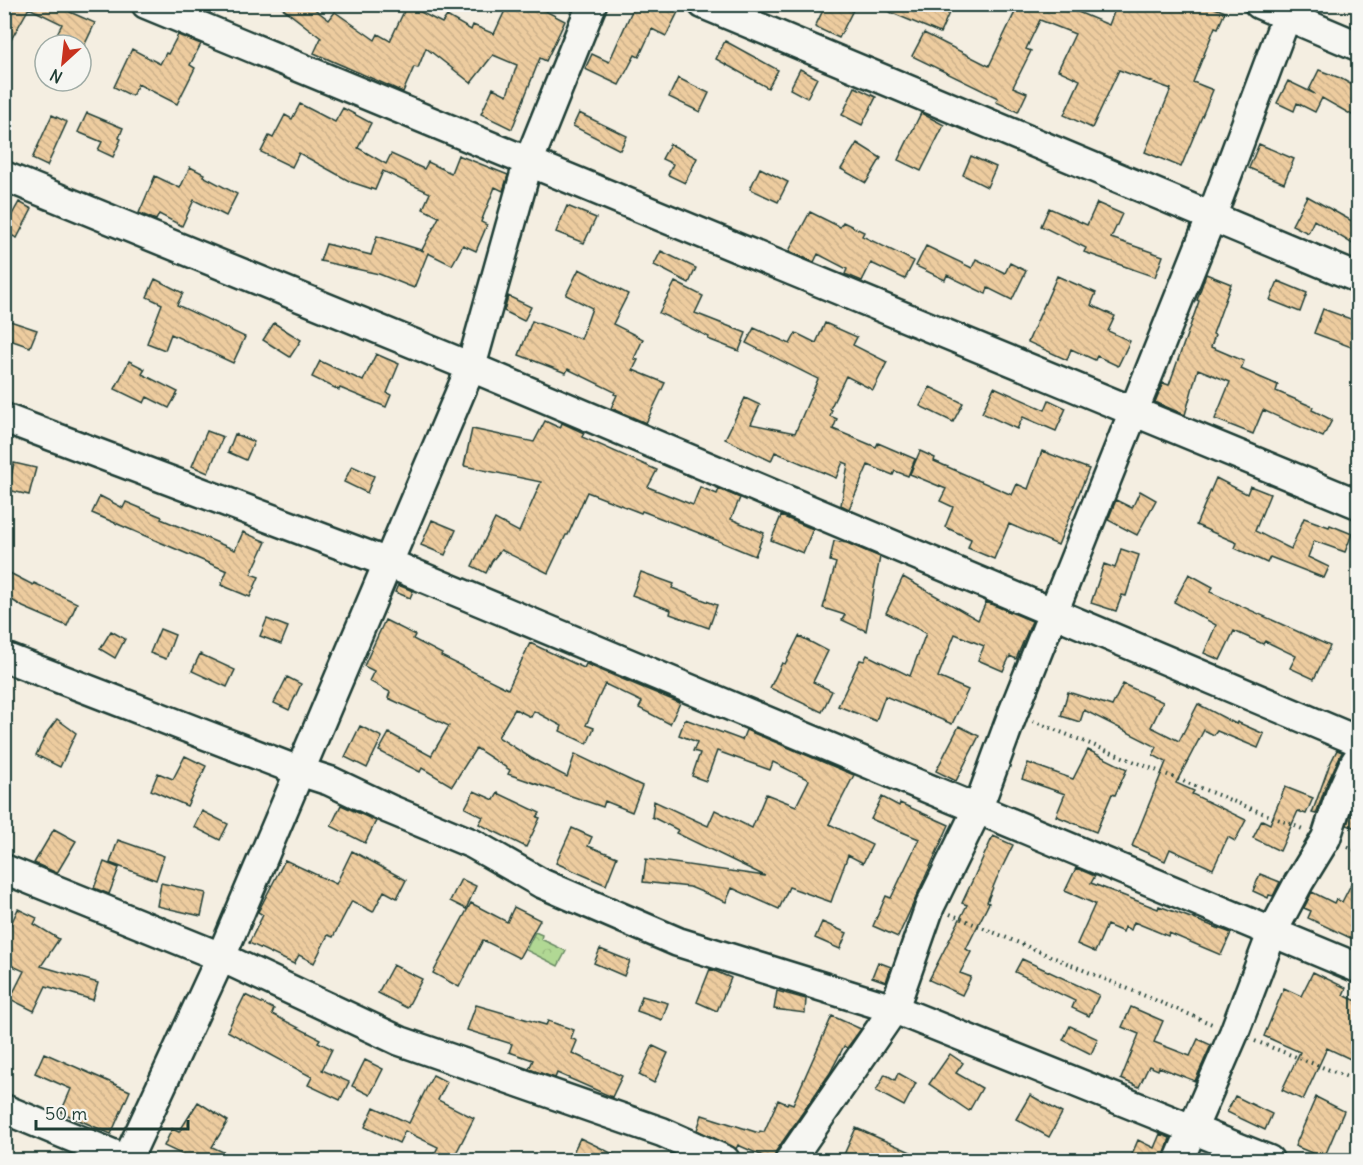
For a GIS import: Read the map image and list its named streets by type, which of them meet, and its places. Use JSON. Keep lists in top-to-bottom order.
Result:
{
  "scale_bar": "50 m",
  "north": "bottom left"
}
